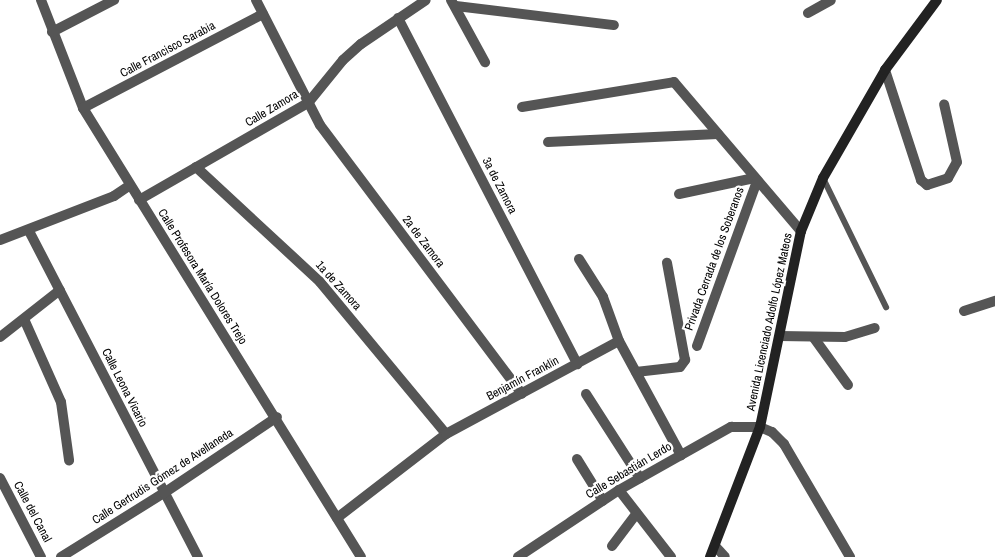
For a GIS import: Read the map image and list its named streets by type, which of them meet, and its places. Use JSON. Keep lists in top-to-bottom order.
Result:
{
  "streets": {
    "street": [
      "Calle Francisco Sarabia",
      "Calle Zamora",
      "3a de Zamora",
      "2a de Zamora",
      "Privada Cerrada de los Soberanos",
      "Calle Profesora María Dolores Trejo",
      "1a de Zamora",
      "Avenida Licenciado Adolfo López Mateos",
      "Benjamín Franklin",
      "Calle Leona Vicario",
      "Calle Sebastián Lerdo",
      "Calle Gertrudis Gómez de Avellaneda",
      "Calle del Canal"
    ]
  },
  "crossings": [
    ["Calle Francisco Sarabia", "2a de Zamora"],
    ["Calle Francisco Sarabia", "Calle Profesora María Dolores Trejo"],
    ["Calle Zamora", "3a de Zamora"],
    ["Calle Zamora", "2a de Zamora"],
    ["Calle Zamora", "Calle Profesora María Dolores Trejo"],
    ["Calle Zamora", "1a de Zamora"],
    ["3a de Zamora", "Benjamín Franklin"],
    ["2a de Zamora", "Benjamín Franklin"],
    ["Privada Cerrada de los Soberanos", "Avenida Licenciado Adolfo López Mateos"],
    ["Calle Profesora María Dolores Trejo", "Benjamín Franklin"],
    ["Calle Profesora María Dolores Trejo", "Calle Gertrudis Gómez de Avellaneda"],
    ["1a de Zamora", "Benjamín Franklin"],
    ["Avenida Licenciado Adolfo López Mateos", "Calle Sebastián Lerdo"],
    ["Calle Leona Vicario", "Calle Gertrudis Gómez de Avellaneda"]
  ]
}
